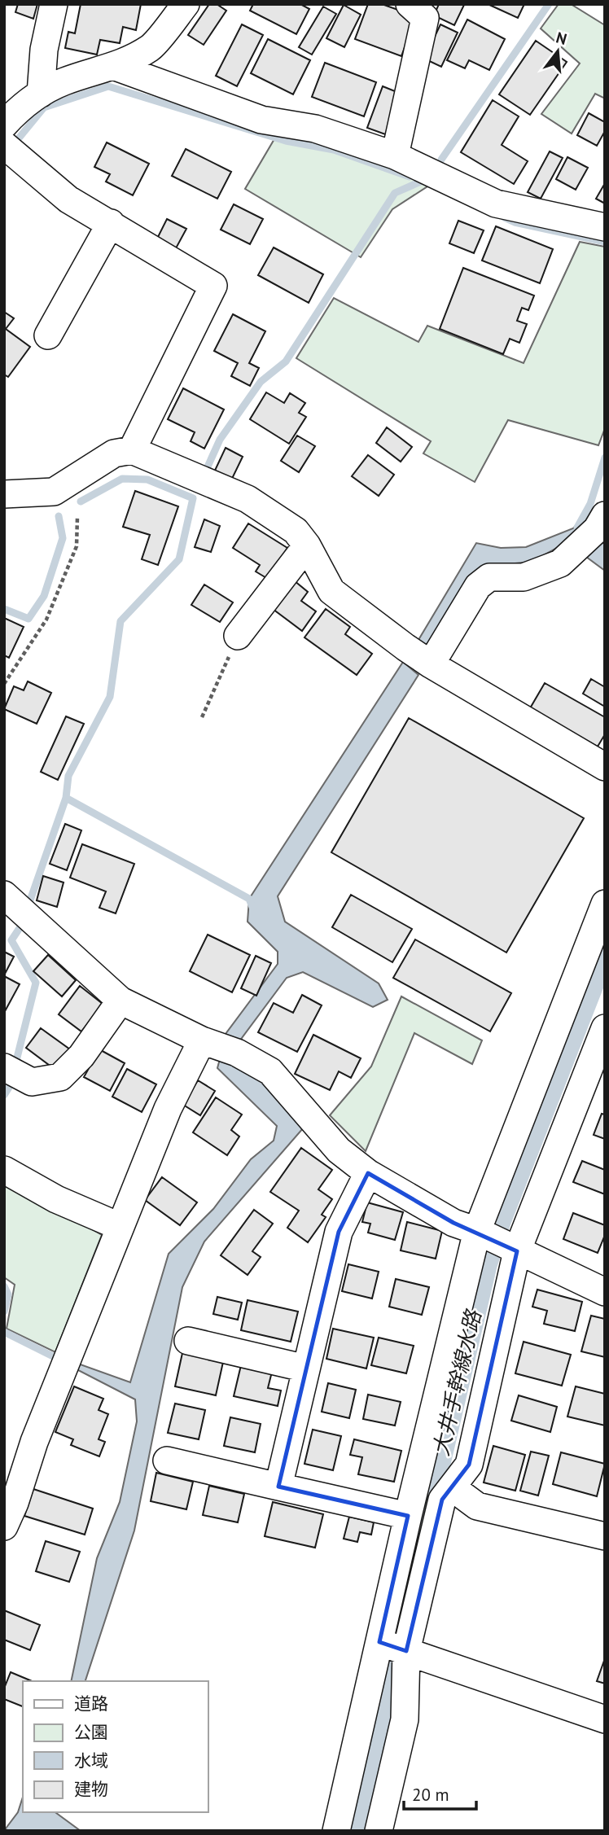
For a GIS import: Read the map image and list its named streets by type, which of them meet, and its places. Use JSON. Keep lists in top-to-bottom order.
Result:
{
  "water": ["大井手幹線水路"],
  "legend": [
    "道路",
    "公園",
    "水域",
    "建物"
  ],
  "scale_bar": "20 m",
  "north": "top"
}
